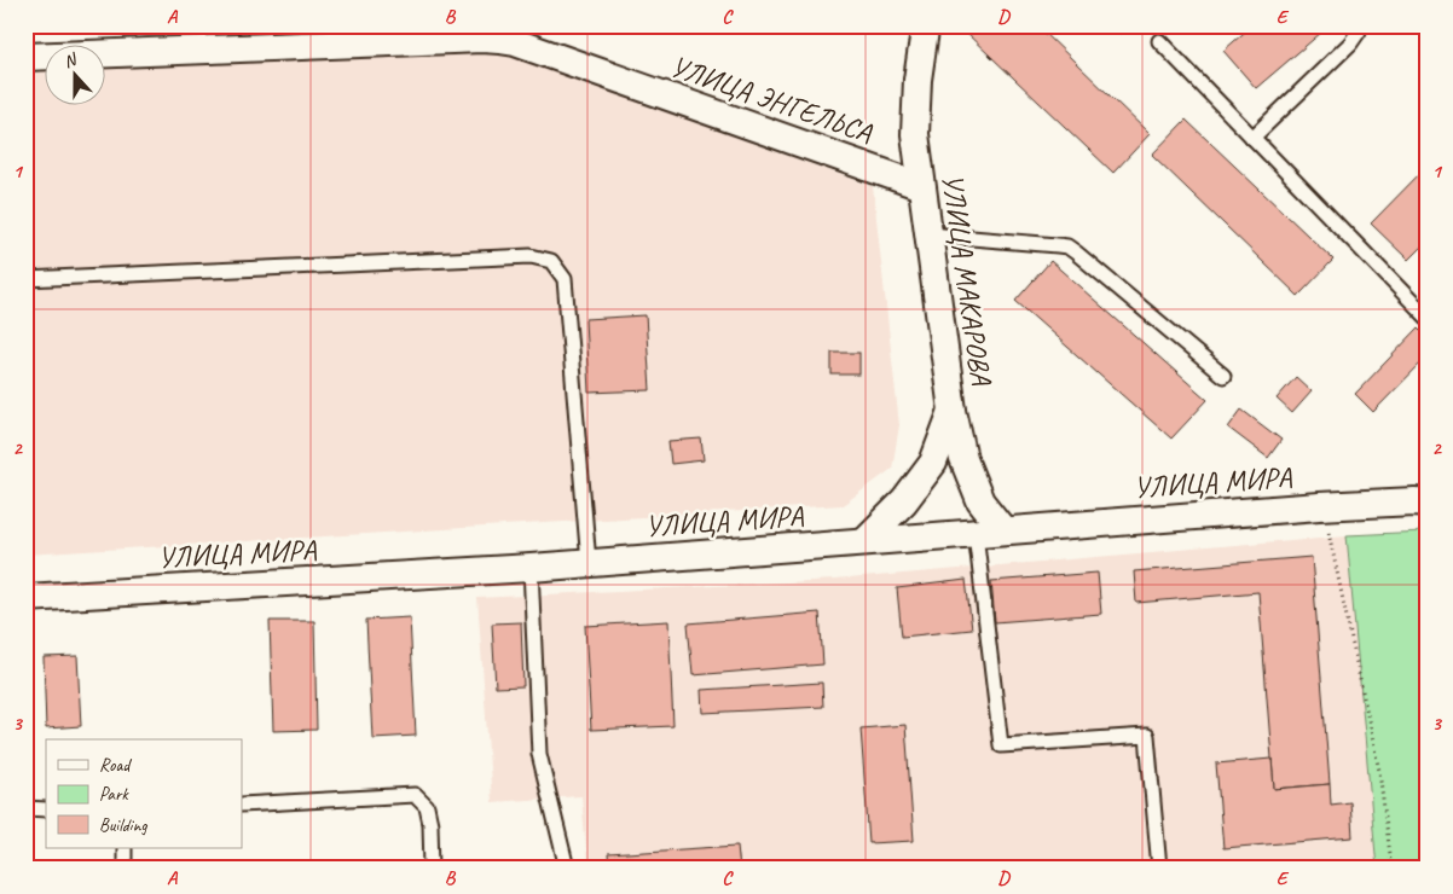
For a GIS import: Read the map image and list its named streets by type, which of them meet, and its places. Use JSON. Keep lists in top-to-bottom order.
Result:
{
  "streets": {
    "street": ["УЛИЦА ЭНГЕЛЬСА", "УЛИЦА МАКАРОВА", "УЛИЦА МИРА"]
  },
  "crossings": [
    ["УЛИЦА ЭНГЕЛЬСА", "УЛИЦА МАКАРОВА"],
    ["УЛИЦА МАКАРОВА", "УЛИЦА МИРА"]
  ],
  "legend": ["Road", "Park", "Building"],
  "north": "top",
  "grid": {
    "columns": [
      "A",
      "B",
      "C",
      "D",
      "E"
    ],
    "rows": ["1", "2", "3"]
  }
}
